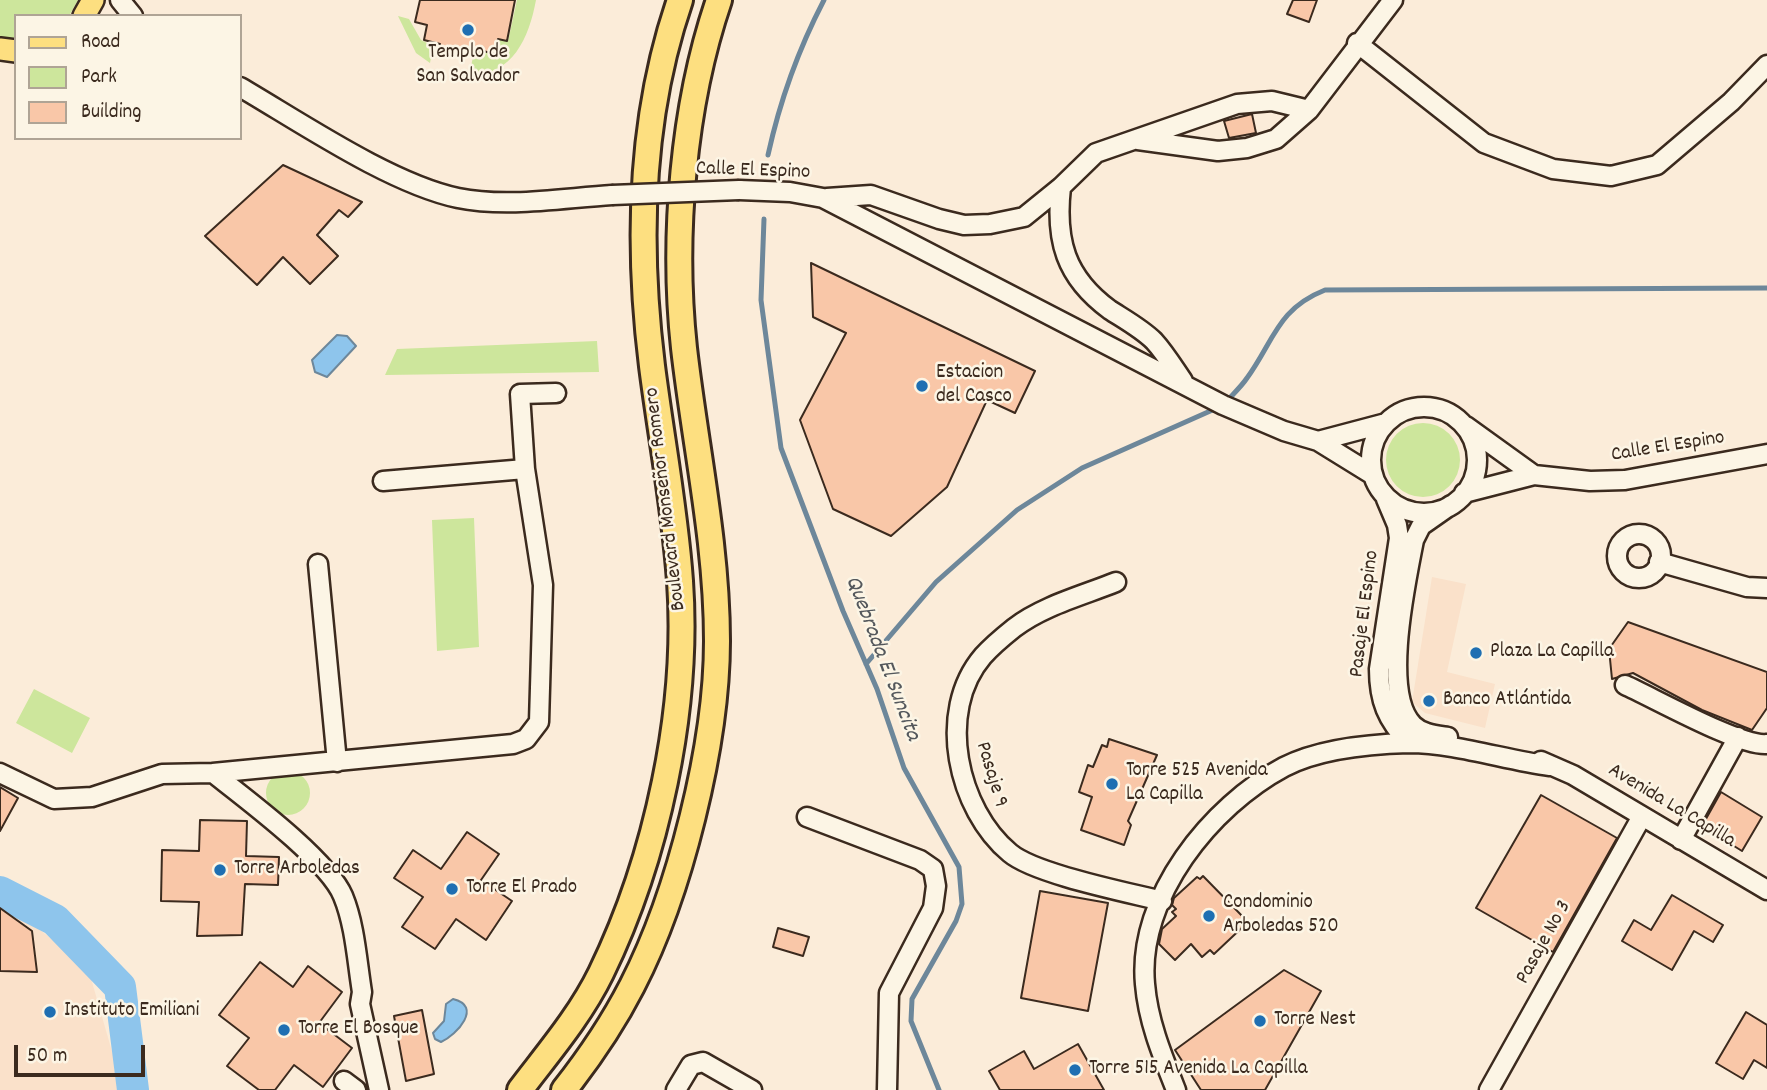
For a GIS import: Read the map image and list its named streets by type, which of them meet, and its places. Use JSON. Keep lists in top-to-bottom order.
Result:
{
  "streets": {
    "highway": ["Boulevard Monseñor Romero"],
    "street": [
      "Calle El Espino",
      "Pasaje El Espino",
      "Pasaje 9",
      "Avenida La Capilla",
      "Pasaje No 3"
    ]
  },
  "crossings": [
    ["Calle El Espino", "Pasaje El Espino"],
    ["Pasaje El Espino", "Avenida La Capilla"],
    ["Pasaje 9", "Avenida La Capilla"],
    ["Avenida La Capilla", "Pasaje No 3"]
  ],
  "water": ["Quebrada El Suncita"],
  "places": [
    "Templo de San Salvador",
    "Estacion del Casco",
    "Plaza La Capilla",
    "Banco Atlántida",
    "Torre 525 Avenida La Capilla",
    "Torre Arboledas",
    "Torre El Prado",
    "Condominio Arboledas 520",
    "Instituto Emiliani",
    "Torre Nest",
    "Torre El Bosque",
    "Torre 515 Avenida La Capilla"
  ],
  "legend": ["Road", "Park", "Building"],
  "scale_bar": "50 m"
}
